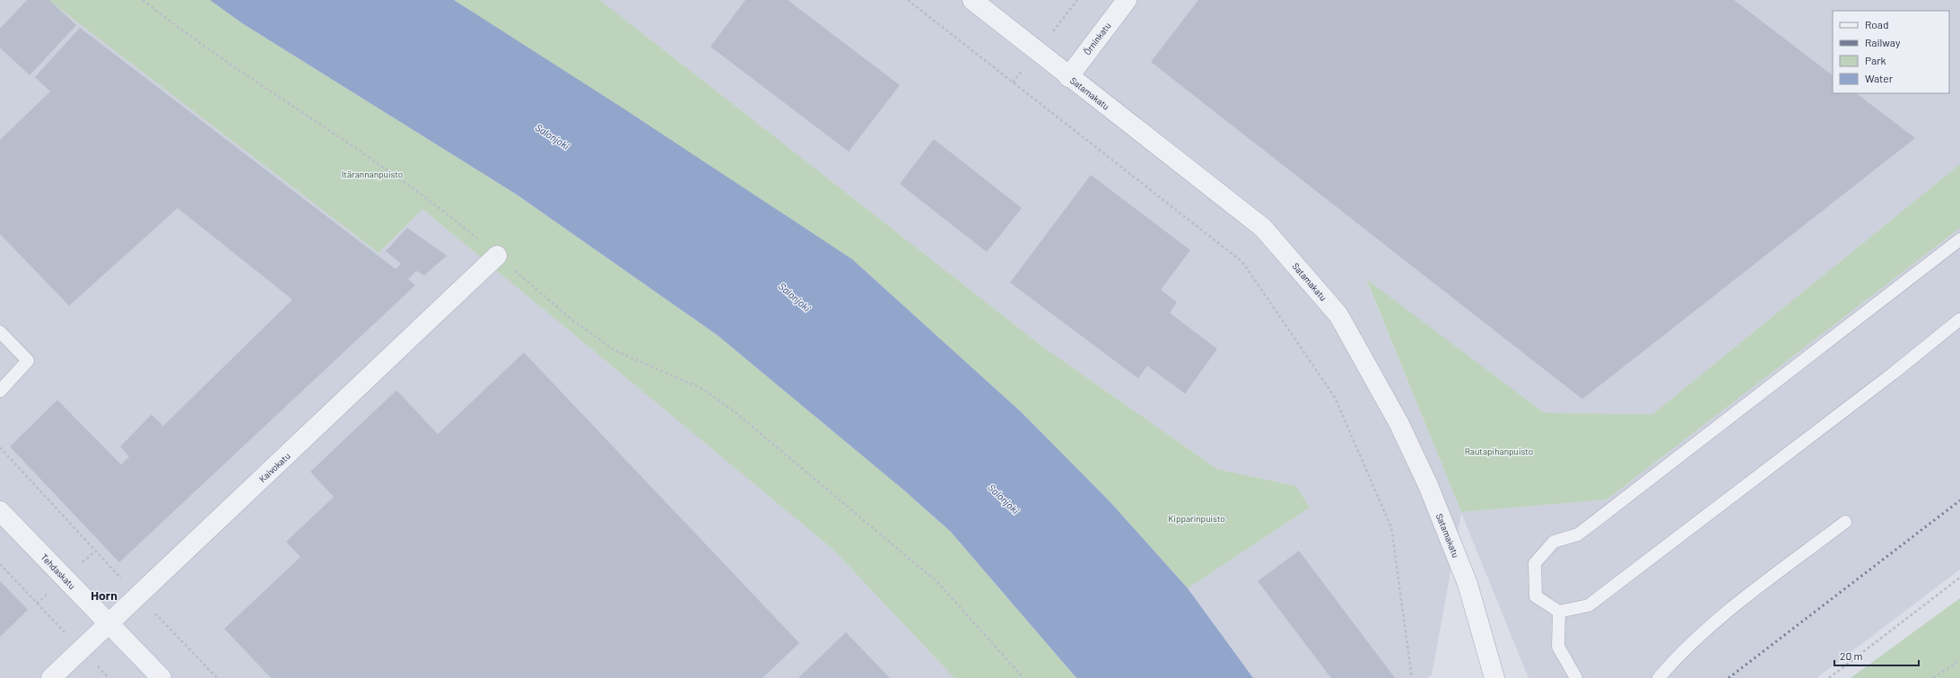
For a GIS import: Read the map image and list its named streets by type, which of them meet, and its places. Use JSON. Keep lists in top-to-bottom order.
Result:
{
  "streets": {
    "street": [
      "Örninkatu",
      "Satamakatu",
      "Kaivokatu",
      "Tehdaskatu"
    ]
  },
  "crossings": [
    ["Örninkatu", "Satamakatu"],
    ["Kaivokatu", "Tehdaskatu"]
  ],
  "districts": ["Horn"],
  "water": ["Salonjoki"],
  "parks": ["Itärannanpuisto", "Rautapihanpuisto", "Kipparinpuisto"],
  "legend": [
    "Road",
    "Railway",
    "Park",
    "Water"
  ],
  "scale_bar": "20 m"
}
